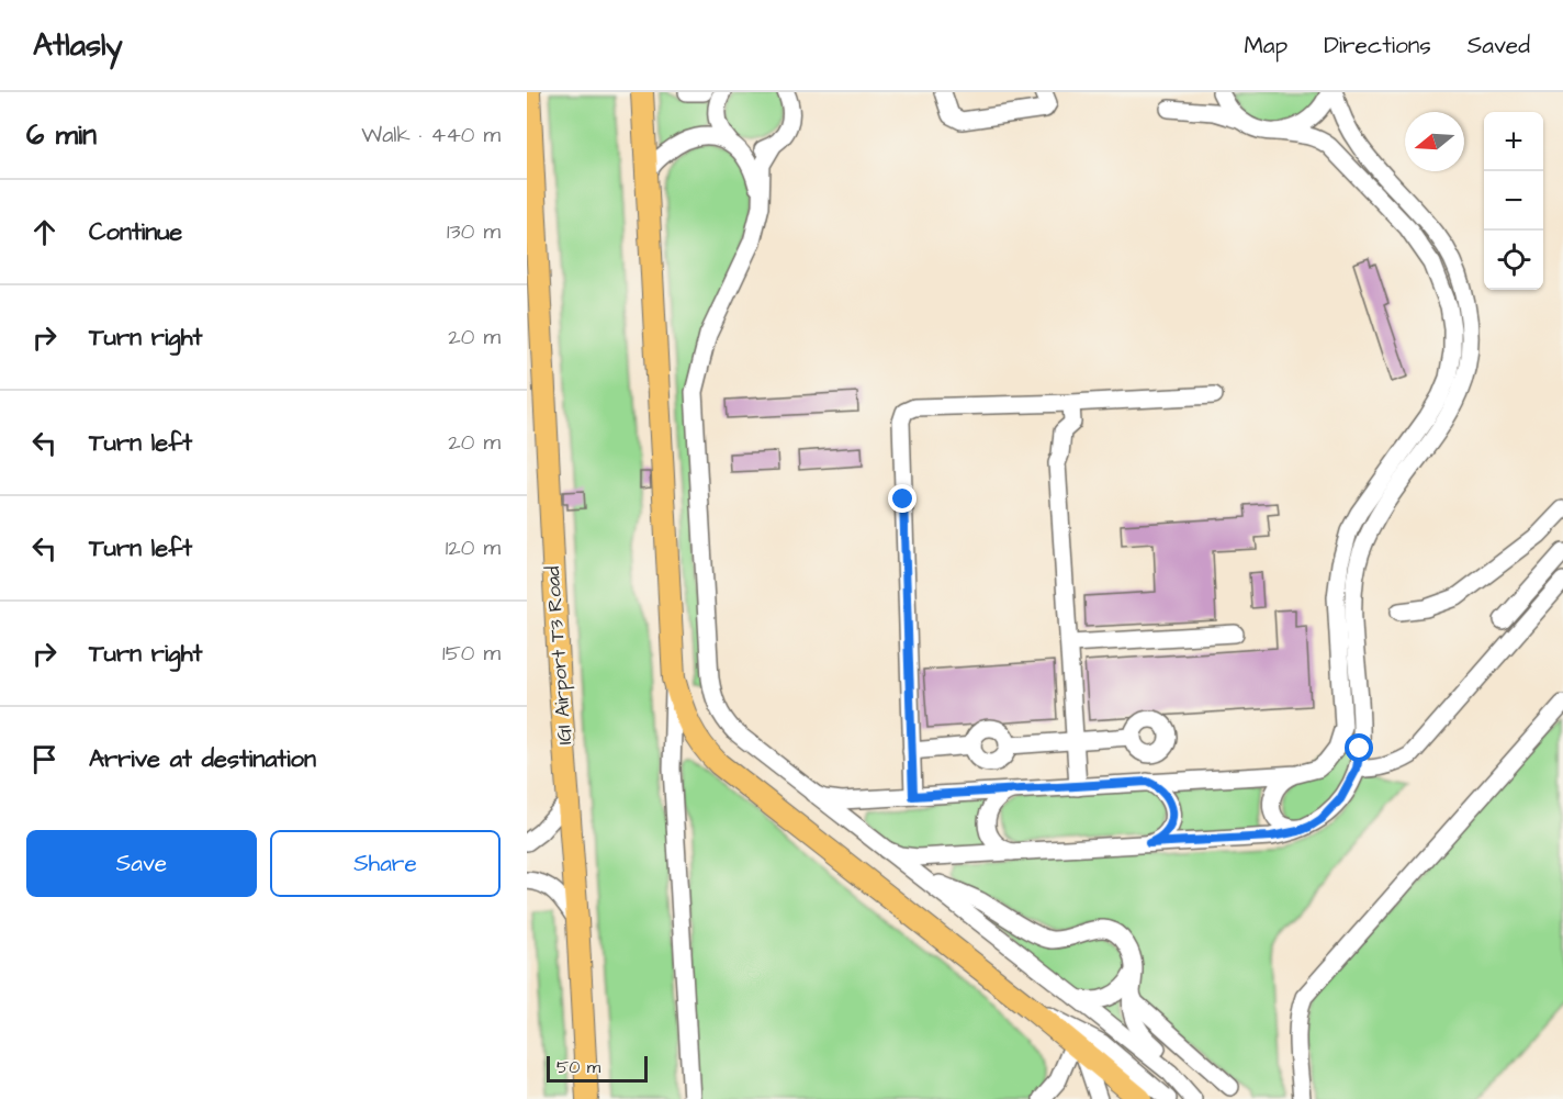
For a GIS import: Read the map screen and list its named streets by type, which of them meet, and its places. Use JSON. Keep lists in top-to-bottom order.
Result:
{
  "streets": {
    "main road": ["IGI Airport T3 Road"]
  },
  "scale_bar": "50 m",
  "north": "left",
  "page": {
    "header": "Atlasly",
    "nav": ["Map", "Directions", "Saved"],
    "heading": ["6 min", "Walk · 440 m"],
    "map_buttons": ["+", "−"],
    "list": [
      ["Continue", "130 m"],
      ["Turn right", "20 m"],
      ["Turn left", "20 m"],
      ["Turn left", "120 m"],
      ["Turn right", "150 m"],
      "Arrive at destination"
    ],
    "buttons": ["Save", "Share"],
    "scale": "50 m"
  }
}
